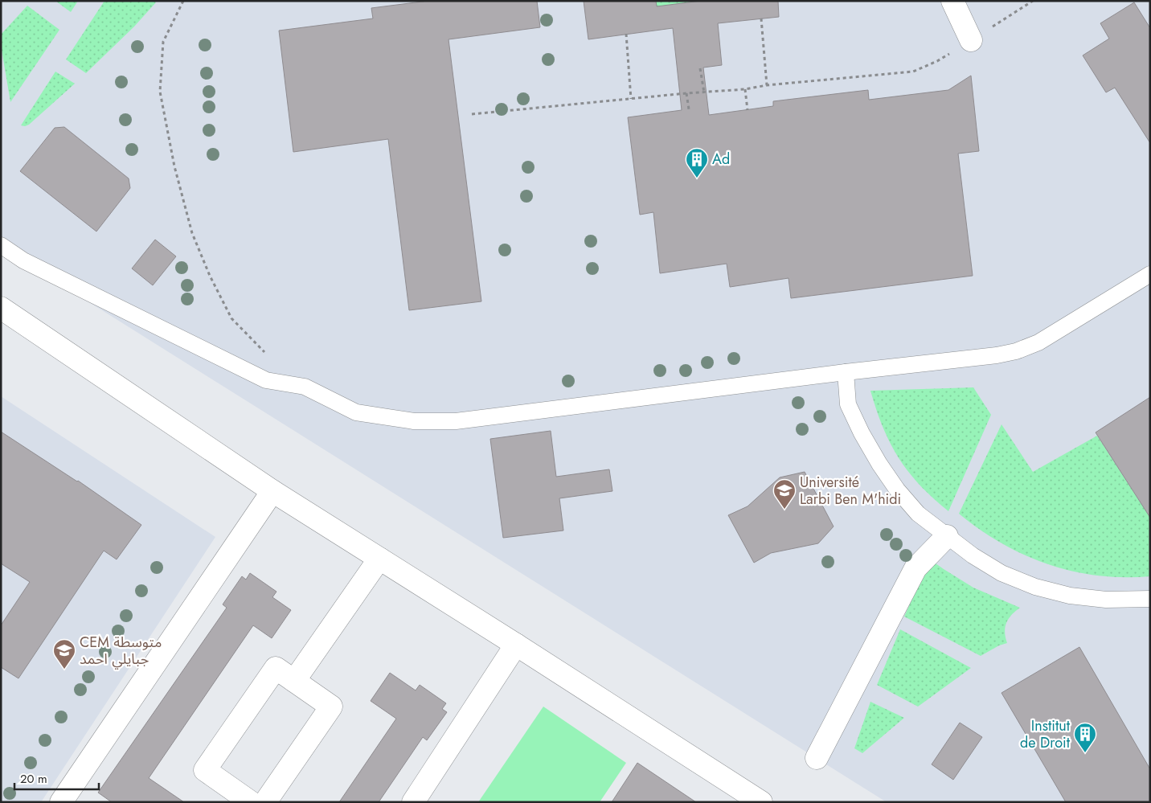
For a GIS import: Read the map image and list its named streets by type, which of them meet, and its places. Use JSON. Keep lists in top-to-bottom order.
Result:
{
  "places": {
    "building": ["Ad", "Institut de Droit"],
    "school or university": ["Université Larbi Ben M'hidi", "CEM متوسطة جبايلي احمد"]
  },
  "scale_bar": "20 m"
}
